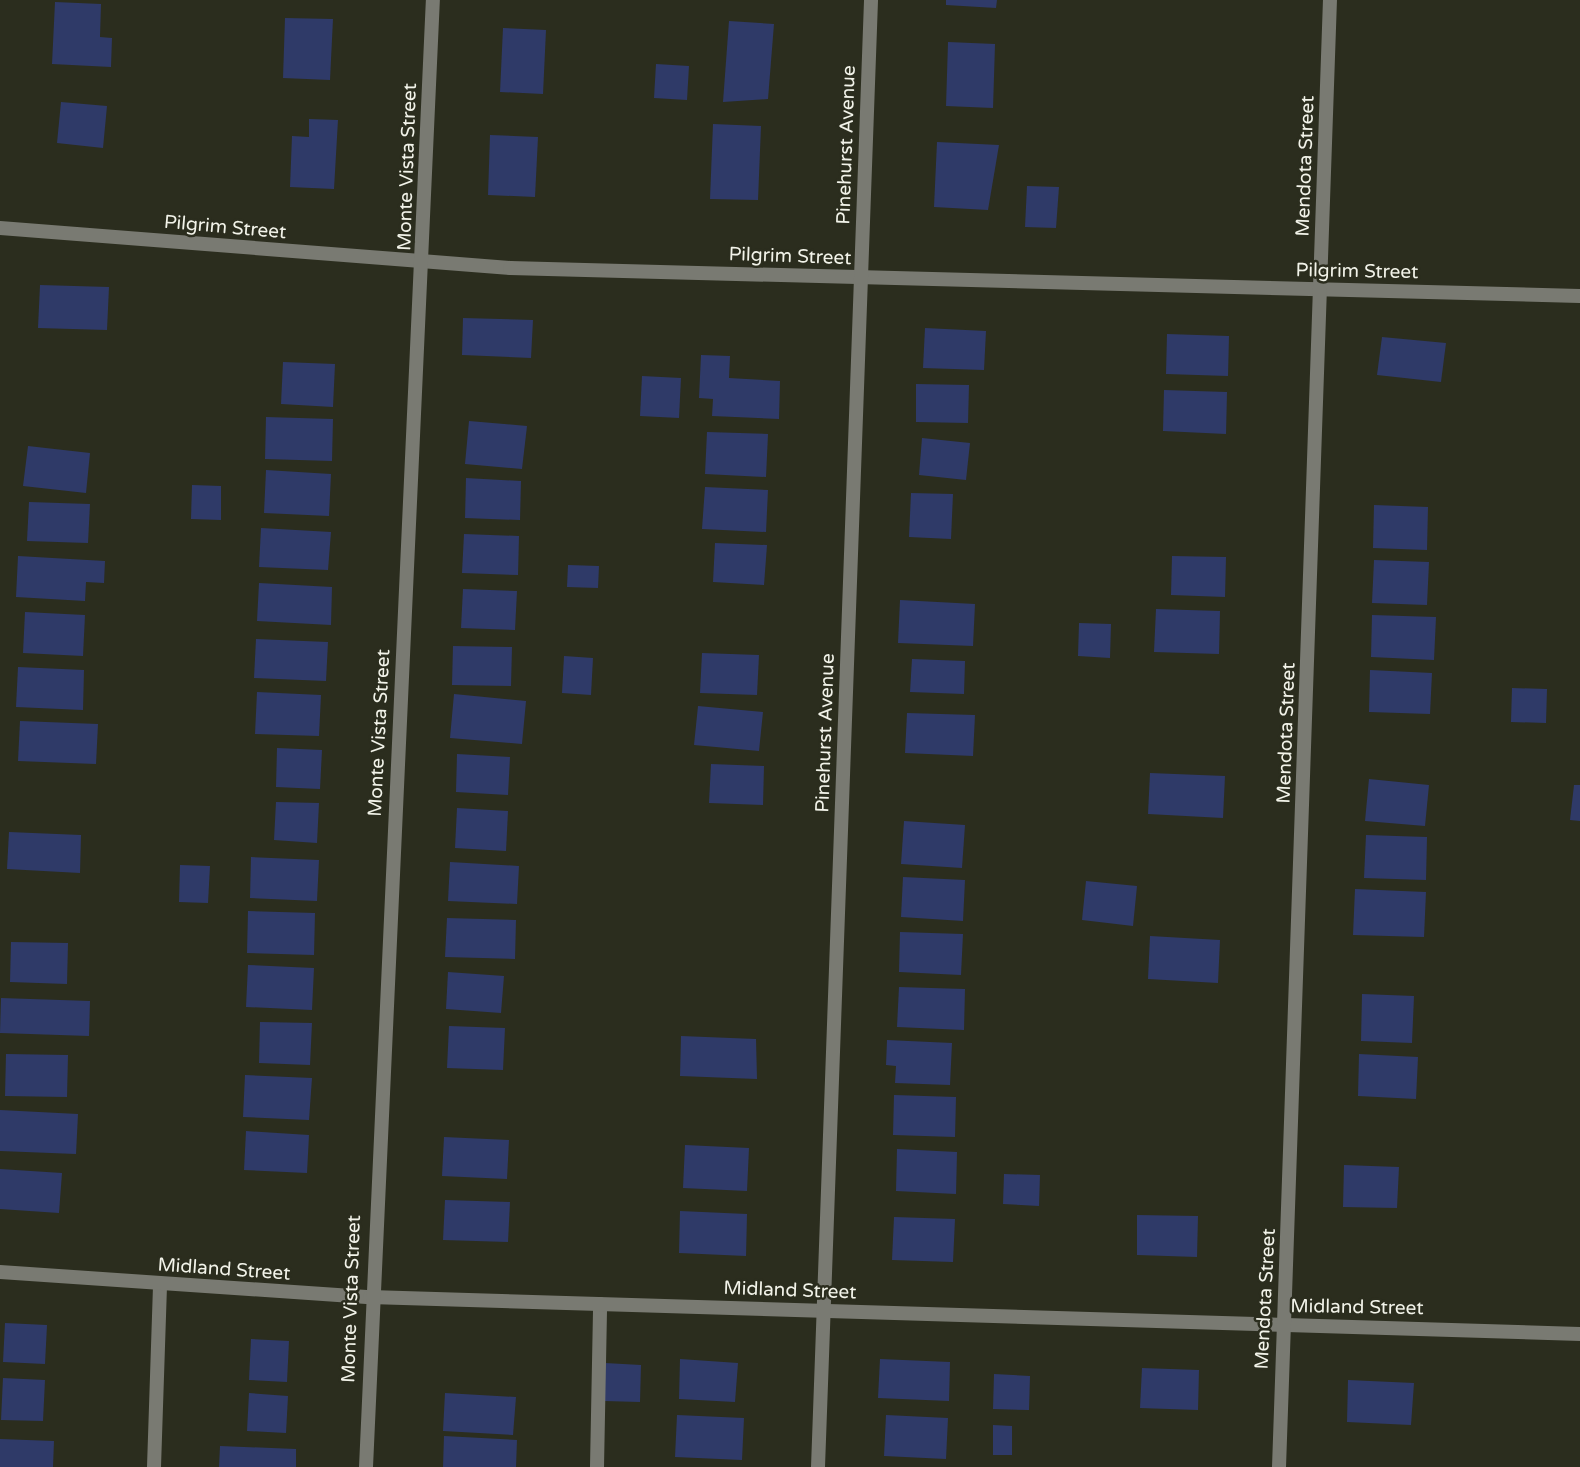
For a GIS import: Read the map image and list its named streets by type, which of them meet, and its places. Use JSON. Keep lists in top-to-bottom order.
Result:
{
  "streets": {
    "street": [
      "Pinehurst Avenue",
      "Mendota Street",
      "Monte Vista Street",
      "Pilgrim Street",
      "Midland Street"
    ]
  },
  "crossings": [
    ["Pinehurst Avenue", "Pilgrim Street"],
    ["Pinehurst Avenue", "Midland Street"],
    ["Mendota Street", "Pilgrim Street"],
    ["Mendota Street", "Midland Street"],
    ["Monte Vista Street", "Pilgrim Street"],
    ["Monte Vista Street", "Midland Street"]
  ]
}
